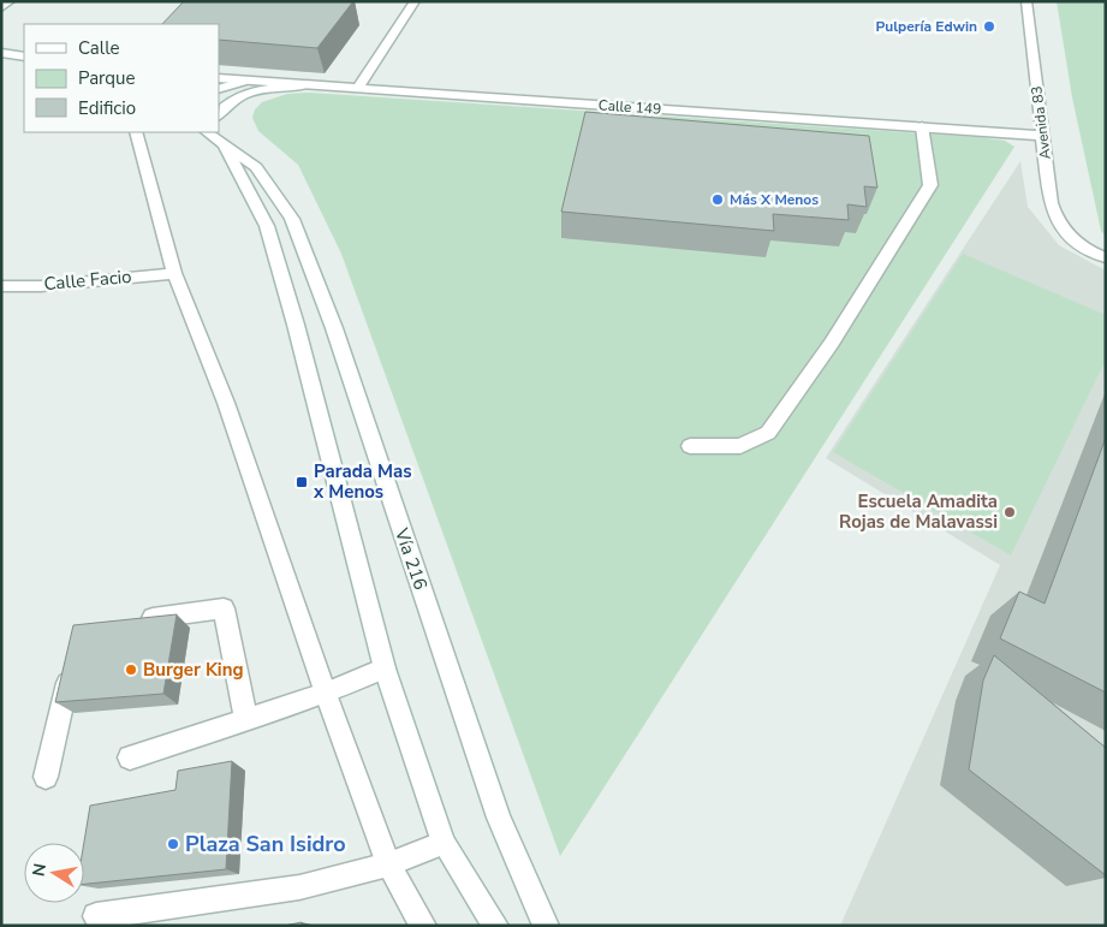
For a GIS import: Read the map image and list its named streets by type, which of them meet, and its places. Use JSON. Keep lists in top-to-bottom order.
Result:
{
  "streets": {
    "street": [
      "Calle 149",
      "Avenida 83",
      "Calle Facio",
      "Vía 216"
    ]
  },
  "crossings": [
    ["Calle 149", "Avenida 83"]
  ],
  "places": {
    "other": [
      "Pulpería Edwin",
      "Más X Menos",
      "Escuela Amadita Rojas de Malavassi",
      "Burger King",
      "Plaza San Isidro"
    ],
    "transit": ["Parada Mas x Menos"]
  },
  "legend": ["Calle", "Parque", "Edificio"],
  "north": "left"
}
